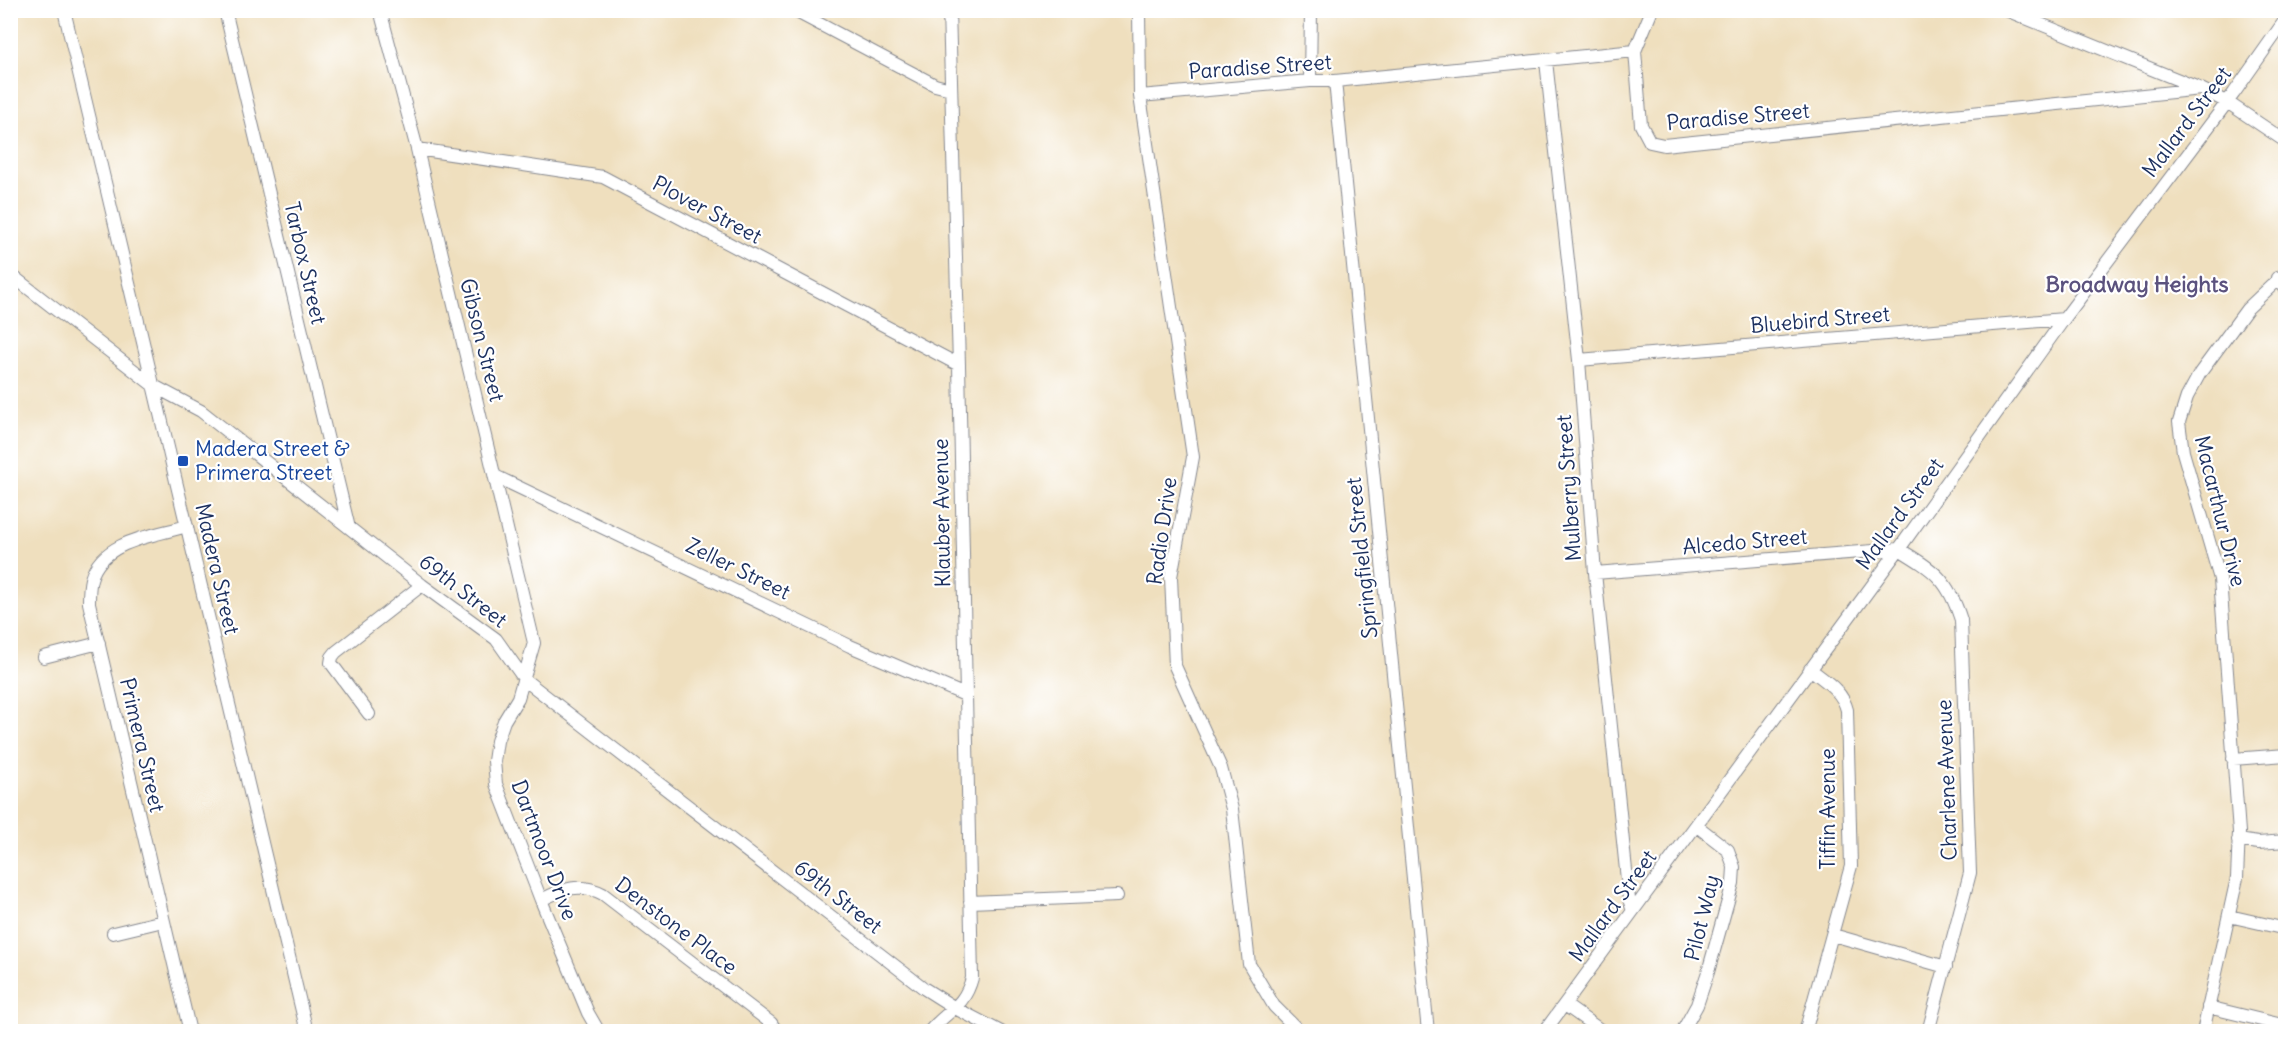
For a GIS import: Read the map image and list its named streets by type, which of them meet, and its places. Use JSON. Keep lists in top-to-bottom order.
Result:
{
  "streets": {
    "street": [
      "Paradise Street",
      "Mallard Street",
      "Plover Street",
      "Tarbox Street",
      "Bluebird Street",
      "Gibson Street",
      "Mulberry Street",
      "Macarthur Drive",
      "Klauber Avenue",
      "Radio Drive",
      "Alcedo Street",
      "Springfield Street",
      "Madera Street",
      "Zeller Street",
      "69th Street",
      "Primera Street",
      "Charlene Avenue",
      "Tiffin Avenue",
      "Dartmoor Drive",
      "Pilot Way",
      "Denstone Place"
    ]
  },
  "crossings": [
    ["Paradise Street", "Mulberry Street"],
    ["Paradise Street", "Radio Drive"],
    ["Paradise Street", "Springfield Street"],
    ["Mallard Street", "Bluebird Street"],
    ["Mallard Street", "Mulberry Street"],
    ["Mallard Street", "Alcedo Street"],
    ["Mallard Street", "Charlene Avenue"],
    ["Mallard Street", "Tiffin Avenue"],
    ["Mallard Street", "Pilot Way"],
    ["Plover Street", "Gibson Street"],
    ["Plover Street", "Klauber Avenue"],
    ["Tarbox Street", "69th Street"],
    ["Bluebird Street", "Mulberry Street"],
    ["Gibson Street", "Zeller Street"],
    ["Gibson Street", "69th Street"],
    ["Gibson Street", "Dartmoor Drive"],
    ["Mulberry Street", "Alcedo Street"],
    ["Klauber Avenue", "Zeller Street"],
    ["Klauber Avenue", "69th Street"],
    ["Alcedo Street", "Charlene Avenue"],
    ["Madera Street", "69th Street"],
    ["Madera Street", "Primera Street"],
    ["69th Street", "Dartmoor Drive"],
    ["Dartmoor Drive", "Denstone Place"]
  ],
  "districts": ["Broadway Heights"],
  "places": {
    "transit": ["Madera Street & Primera Street"]
  }
}
